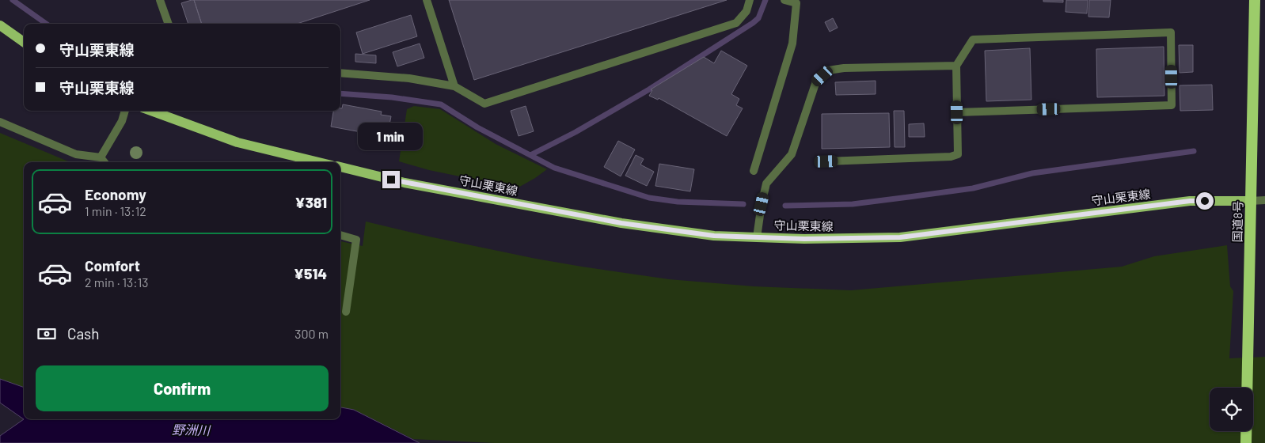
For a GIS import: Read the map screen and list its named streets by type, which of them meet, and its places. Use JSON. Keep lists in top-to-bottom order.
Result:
{
  "streets": {
    "highway": ["国道8号"],
    "main road": ["守山栗東線"]
  },
  "crossings": [
    ["守山栗東線", "国道8号"]
  ],
  "water": ["野洲川"],
  "page": {
    "banner": ["守山栗東線", "守山栗東線"],
    "bubble": "1 min",
    "list": [
      {
        "name": "Economy",
        "note": "1 min · 13:12",
        "value": "¥381"
      },
      {
        "name": "Comfort",
        "note": "2 min · 13:13",
        "value": "¥514"
      }
    ],
    "pay": ["Cash", "300 m"],
    "buttons": "Confirm"
  }
}
